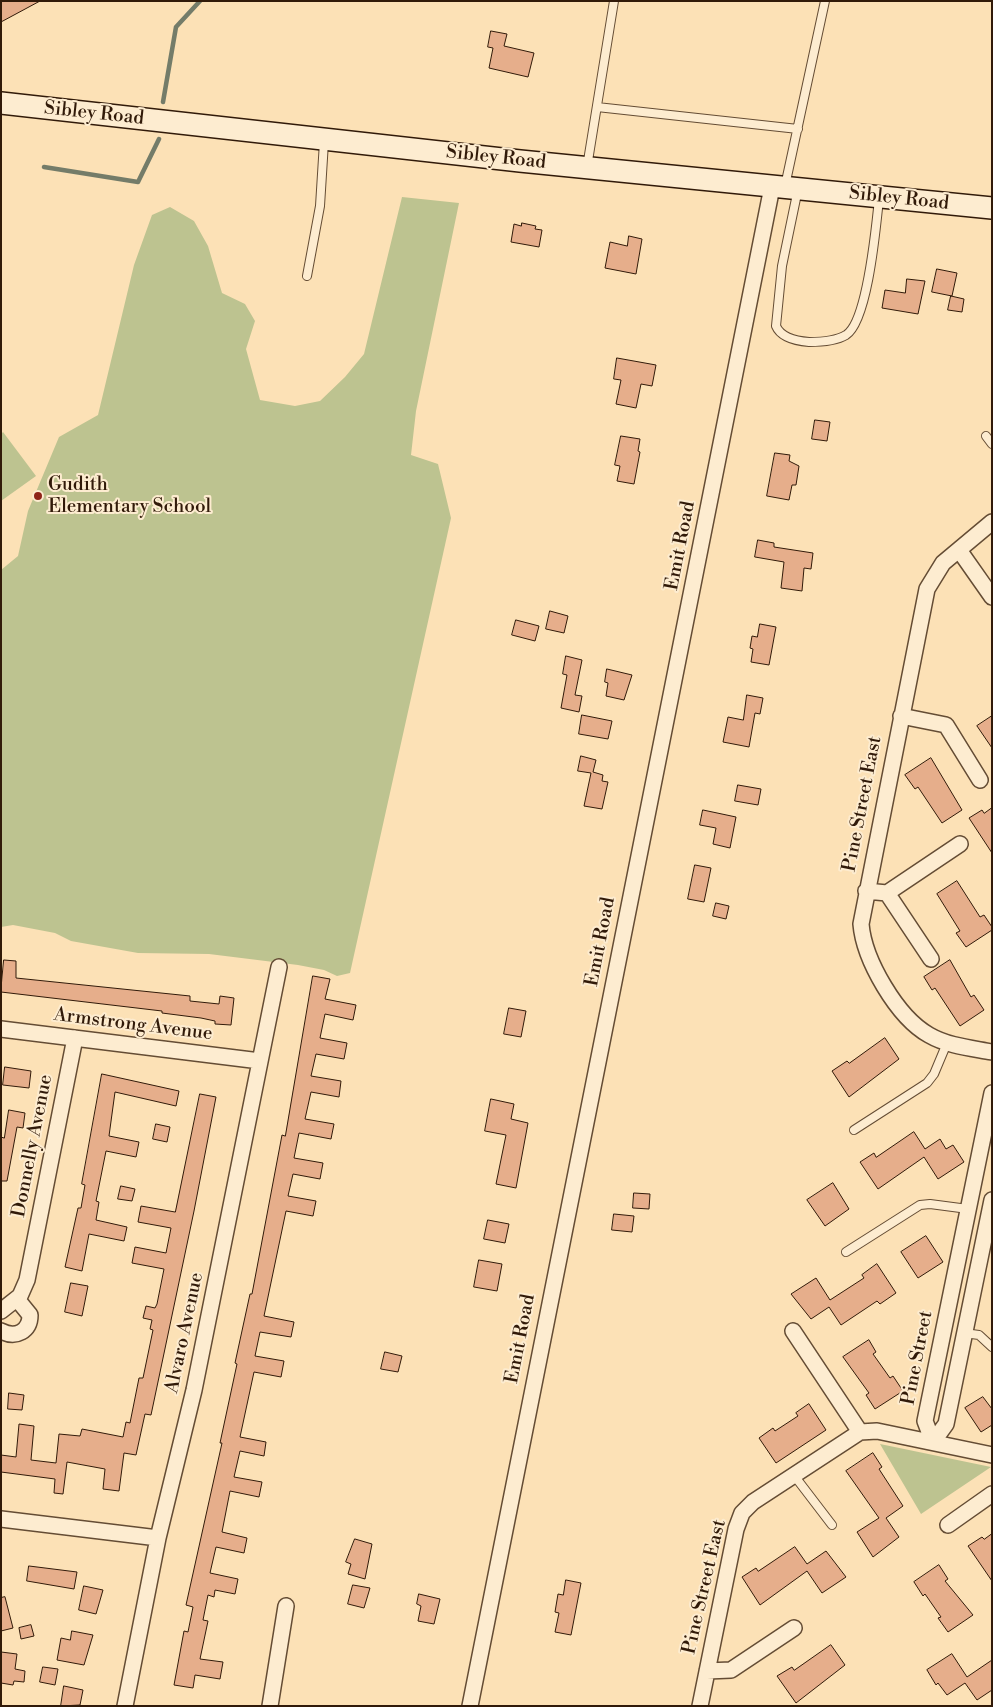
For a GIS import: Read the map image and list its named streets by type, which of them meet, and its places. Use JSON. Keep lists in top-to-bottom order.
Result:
{
  "streets": {
    "main road": ["Sibley Road"],
    "street": [
      "Emit Road",
      "Pine Street East",
      "Armstrong Avenue",
      "Donnelly Avenue",
      "Alvaro Avenue",
      "Pine Street"
    ]
  },
  "crossings": [
    ["Sibley Road", "Emit Road"],
    ["Armstrong Avenue", "Donnelly Avenue"],
    ["Armstrong Avenue", "Alvaro Avenue"]
  ],
  "places": ["Gudith Elementary School"]
}
